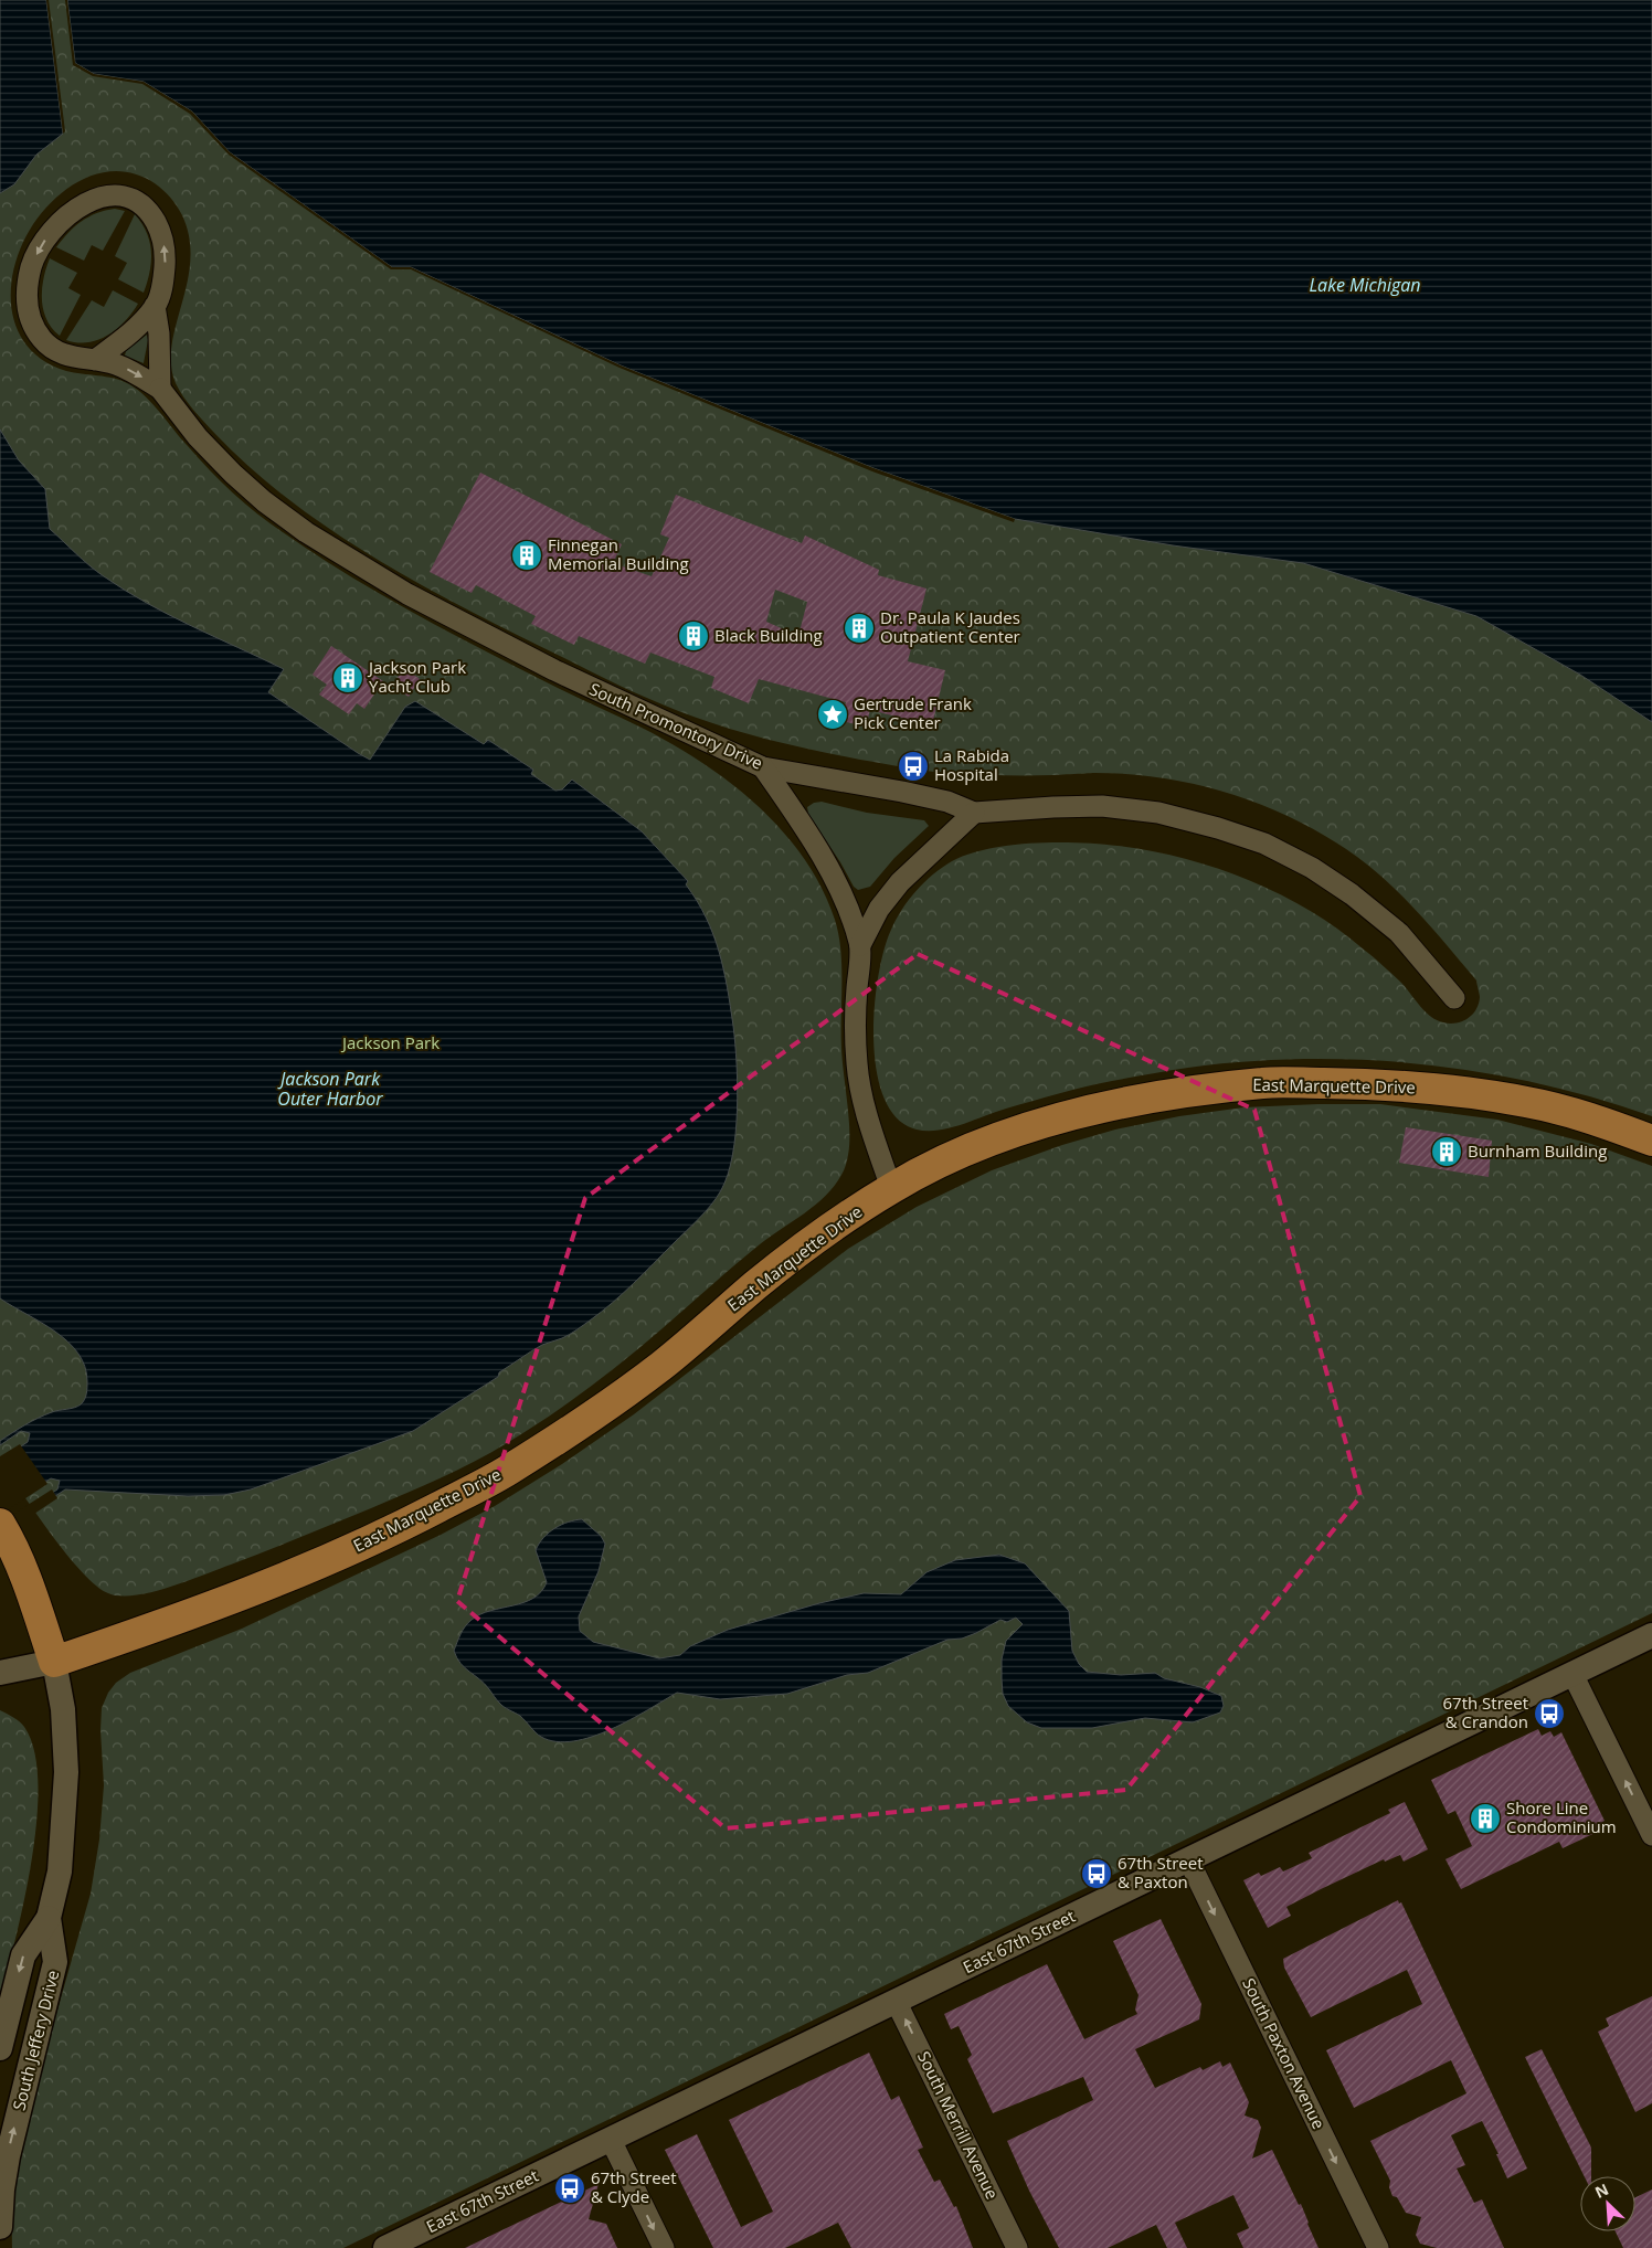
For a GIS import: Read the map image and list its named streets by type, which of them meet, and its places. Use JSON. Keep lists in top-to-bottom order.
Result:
{
  "streets": {
    "main road": ["East Marquette Drive"],
    "street": [
      "South Promontory Drive",
      "East 67th Street",
      "South Jeffery Drive",
      "South Paxton Avenue",
      "South Merrill Avenue"
    ]
  },
  "crossings": [
    ["East Marquette Drive", "South Jeffery Drive"],
    ["East 67th Street", "South Paxton Avenue"],
    ["East 67th Street", "South Merrill Avenue"]
  ],
  "one_way": ["South Paxton Avenue", "South Merrill Avenue"],
  "water": ["Lake Michigan", "Jackson Park Outer Harbor"],
  "parks": ["Jackson Park"],
  "places": {
    "building": [
      "Finnegan Memorial Building",
      "Dr. Paula K Jaudes Outpatient Center",
      "Black Building",
      "Jackson Park Yacht Club",
      "Burnham Building",
      "Shore Line Condominium"
    ],
    "place": ["Gertrude Frank Pick Center"],
    "bus stop": [
      "La Rabida Hospital",
      "67th Street & Crandon",
      "67th Street & Paxton",
      "67th Street & Clyde"
    ]
  },
  "north": "top left"
}
